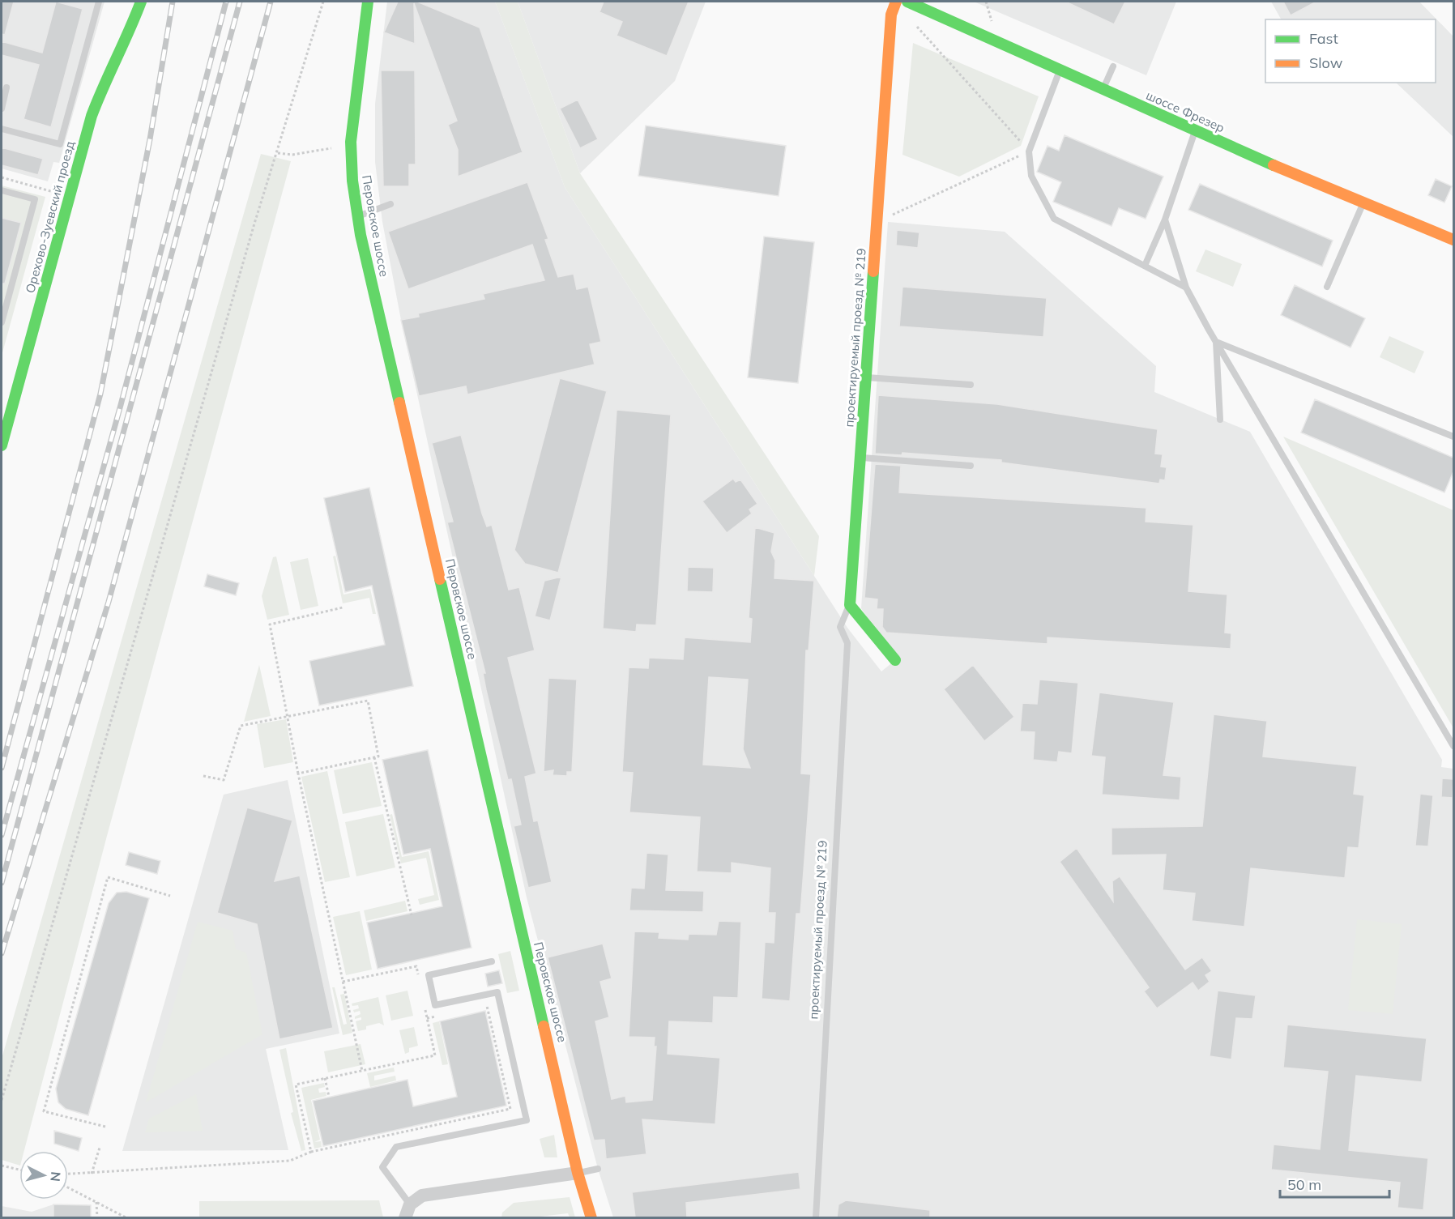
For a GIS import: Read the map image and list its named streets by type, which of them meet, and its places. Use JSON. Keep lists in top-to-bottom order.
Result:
{
  "streets": {
    "street": [
      "шоссе Фрезер",
      "Орехово-Зуевский проезд",
      "Перовское шоссе",
      "проектируемый проезд № 219"
    ]
  },
  "legend": ["Fast", "Slow"],
  "scale_bar": "50 m",
  "north": "right"
}
